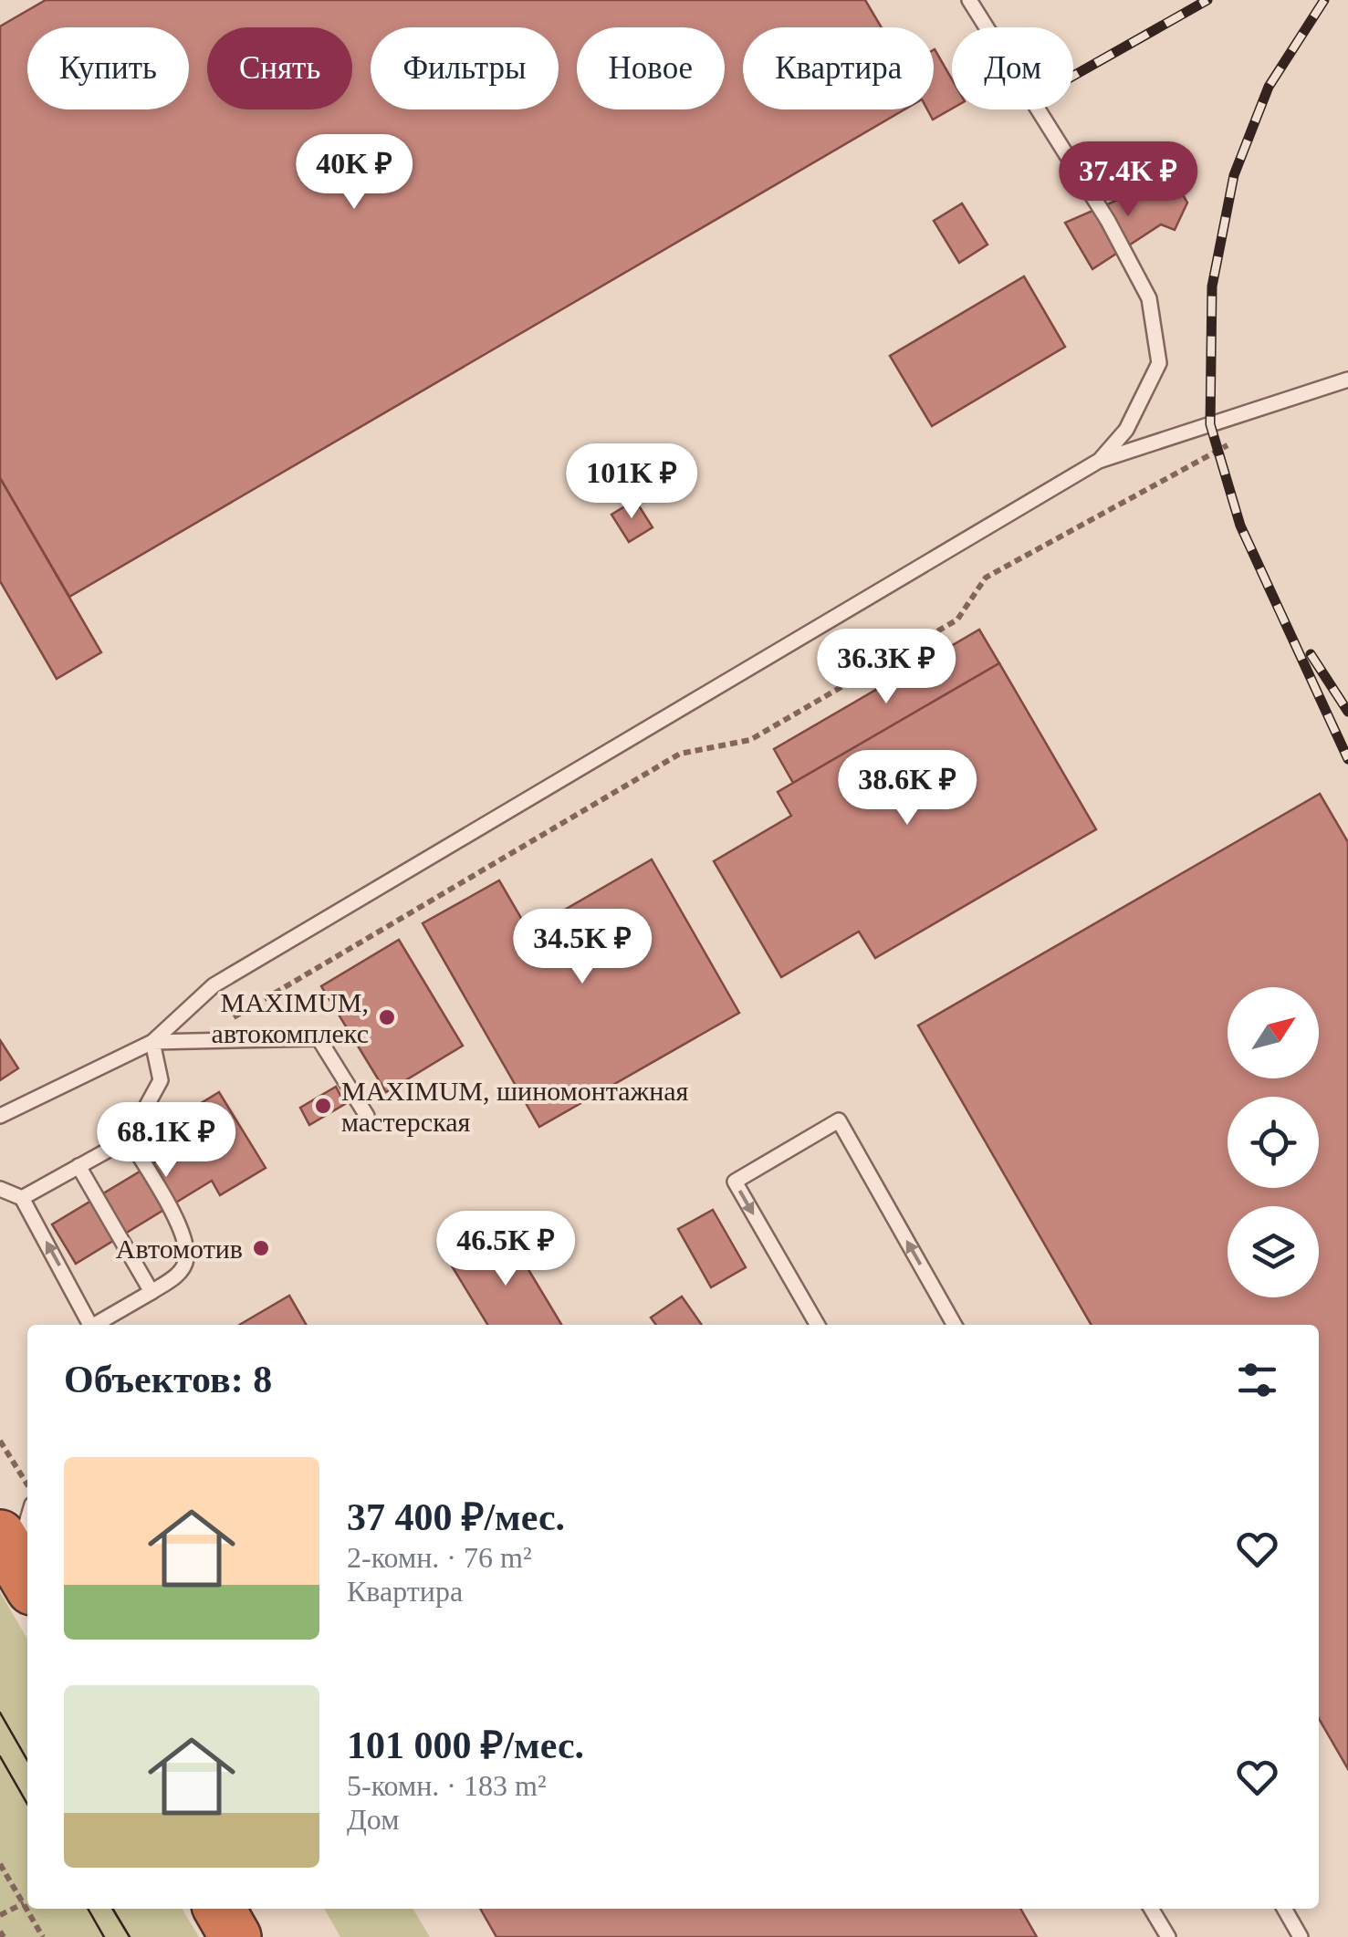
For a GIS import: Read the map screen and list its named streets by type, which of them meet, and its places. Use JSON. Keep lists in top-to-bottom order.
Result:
{
  "places": ["MAXIMUM, автокомплекс", "MAXIMUM, шиномонтажная мастерская", "Автомотив"],
  "north": "top right",
  "page": {
    "chip": [
      "Купить",
      "Снять",
      "Фильтры",
      "Новое",
      "Квартира",
      "Дом"
    ],
    "price": [
      "40K ₽",
      "37.4K ₽",
      "101K ₽",
      "36.3K ₽",
      "38.6K ₽",
      "34.5K ₽",
      "68.1K ₽",
      "46.5K ₽"
    ],
    "heading": "Объектов: 8",
    "list": [
      {
        "name": "37 400 ₽/мес.",
        "note": "2-комн. · 76 m² · Квартира"
      },
      {
        "name": "101 000 ₽/мес.",
        "note": "5-комн. · 183 m² · Дом"
      }
    ]
  }
}
